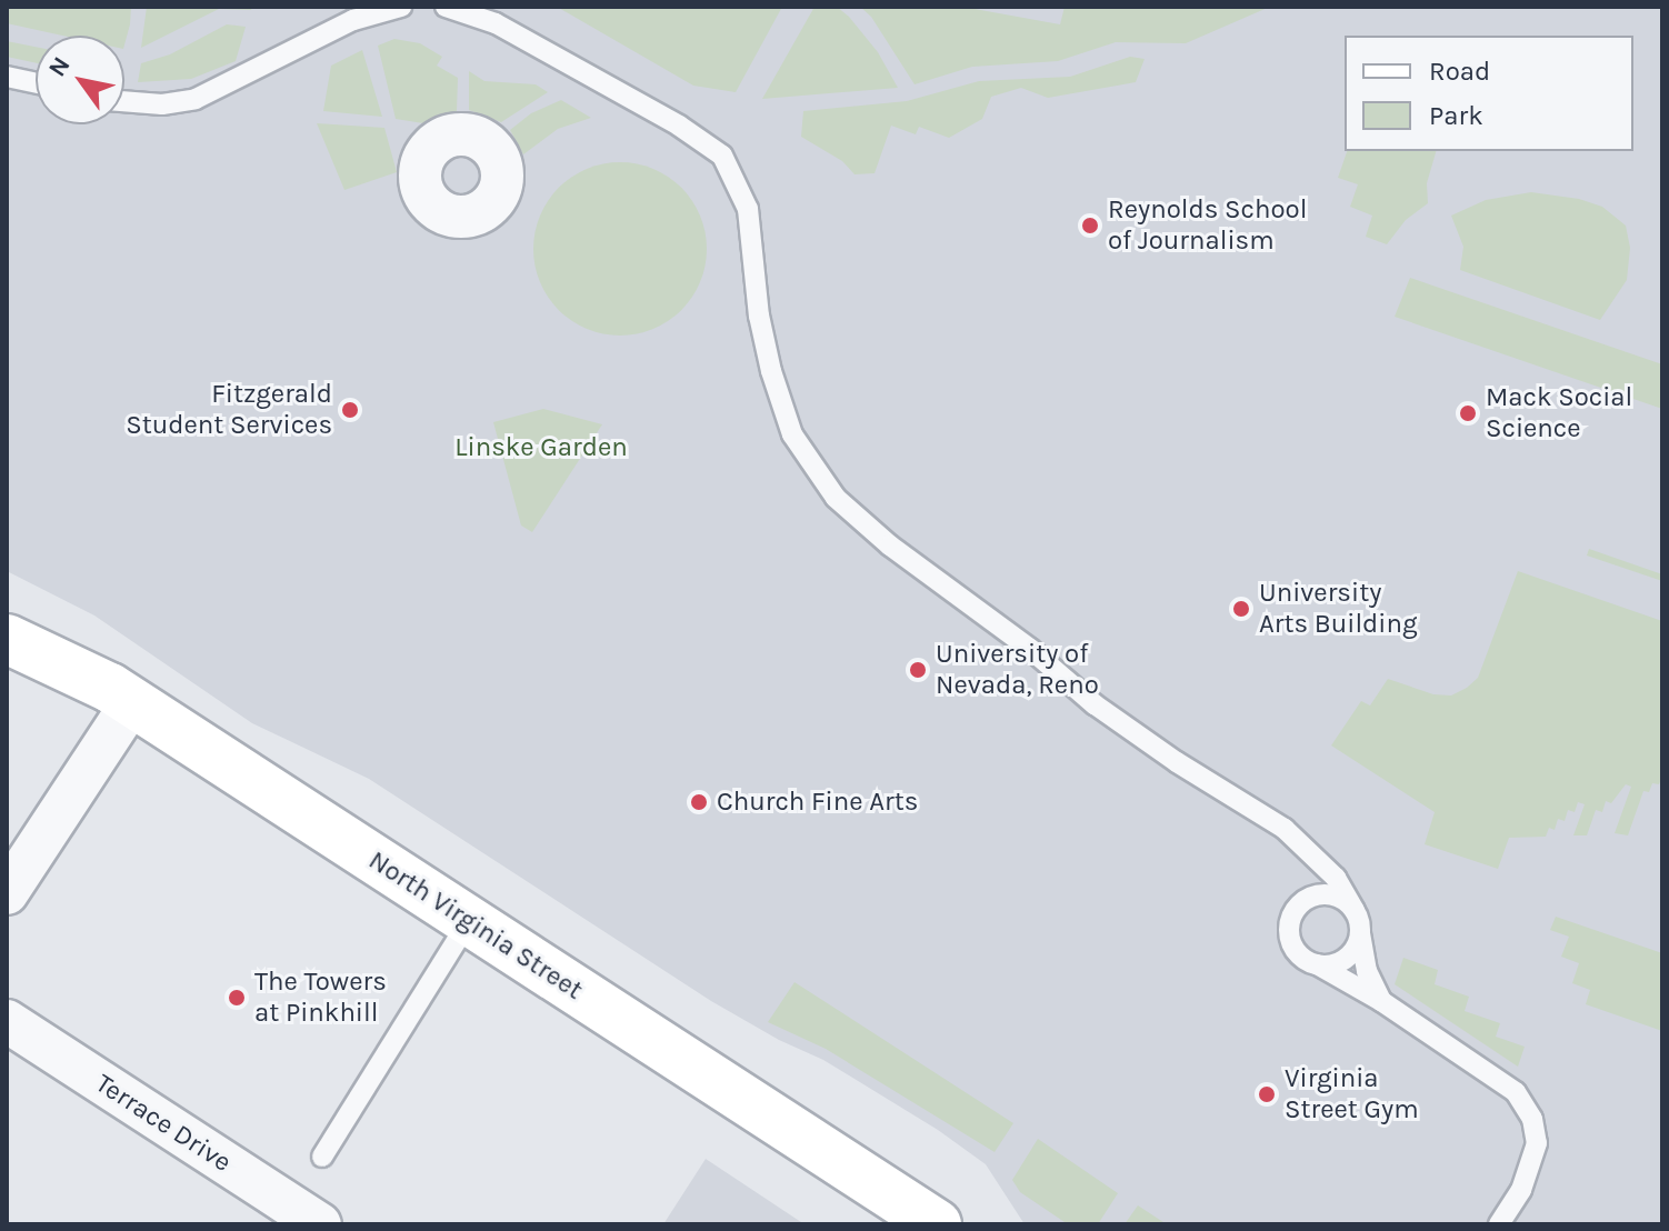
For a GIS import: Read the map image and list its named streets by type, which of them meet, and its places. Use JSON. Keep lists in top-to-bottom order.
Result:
{
  "streets": {
    "main road": ["North Virginia Street"],
    "street": ["Terrace Drive"]
  },
  "parks": ["Linske Garden"],
  "places": [
    "Reynolds School of Journalism",
    "Fitzgerald Student Services",
    "Mack Social Science",
    "University Arts Building",
    "University of Nevada, Reno",
    "Church Fine Arts",
    "The Towers at Pinkhill",
    "Virginia Street Gym"
  ],
  "legend": ["Road", "Park"],
  "north": "top left"
}
